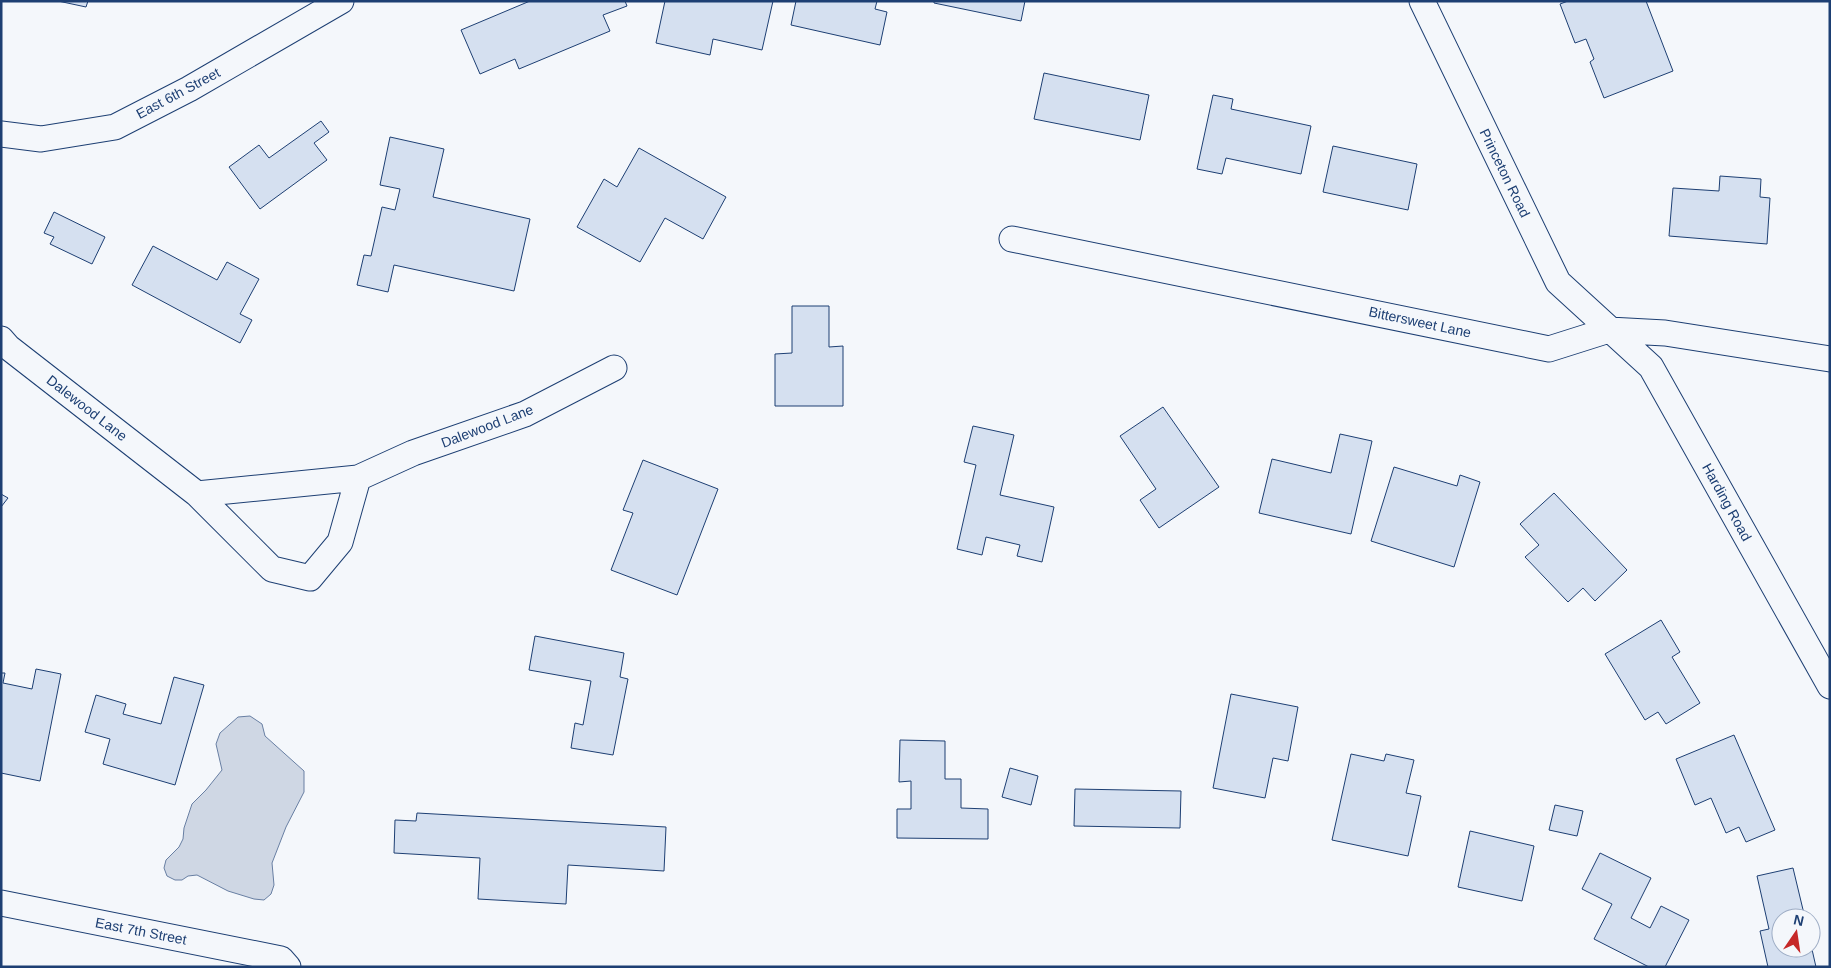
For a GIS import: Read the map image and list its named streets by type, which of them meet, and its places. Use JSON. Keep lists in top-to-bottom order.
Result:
{
  "streets": {
    "street": [
      "East 6th Street",
      "Princeton Road",
      "Bittersweet Lane",
      "Dalewood Lane",
      "Harding Road",
      "East 7th Street"
    ]
  },
  "crossings": [
    ["Princeton Road", "Bittersweet Lane"],
    ["Princeton Road", "Harding Road"],
    ["Bittersweet Lane", "Harding Road"]
  ],
  "north": "top"
}
